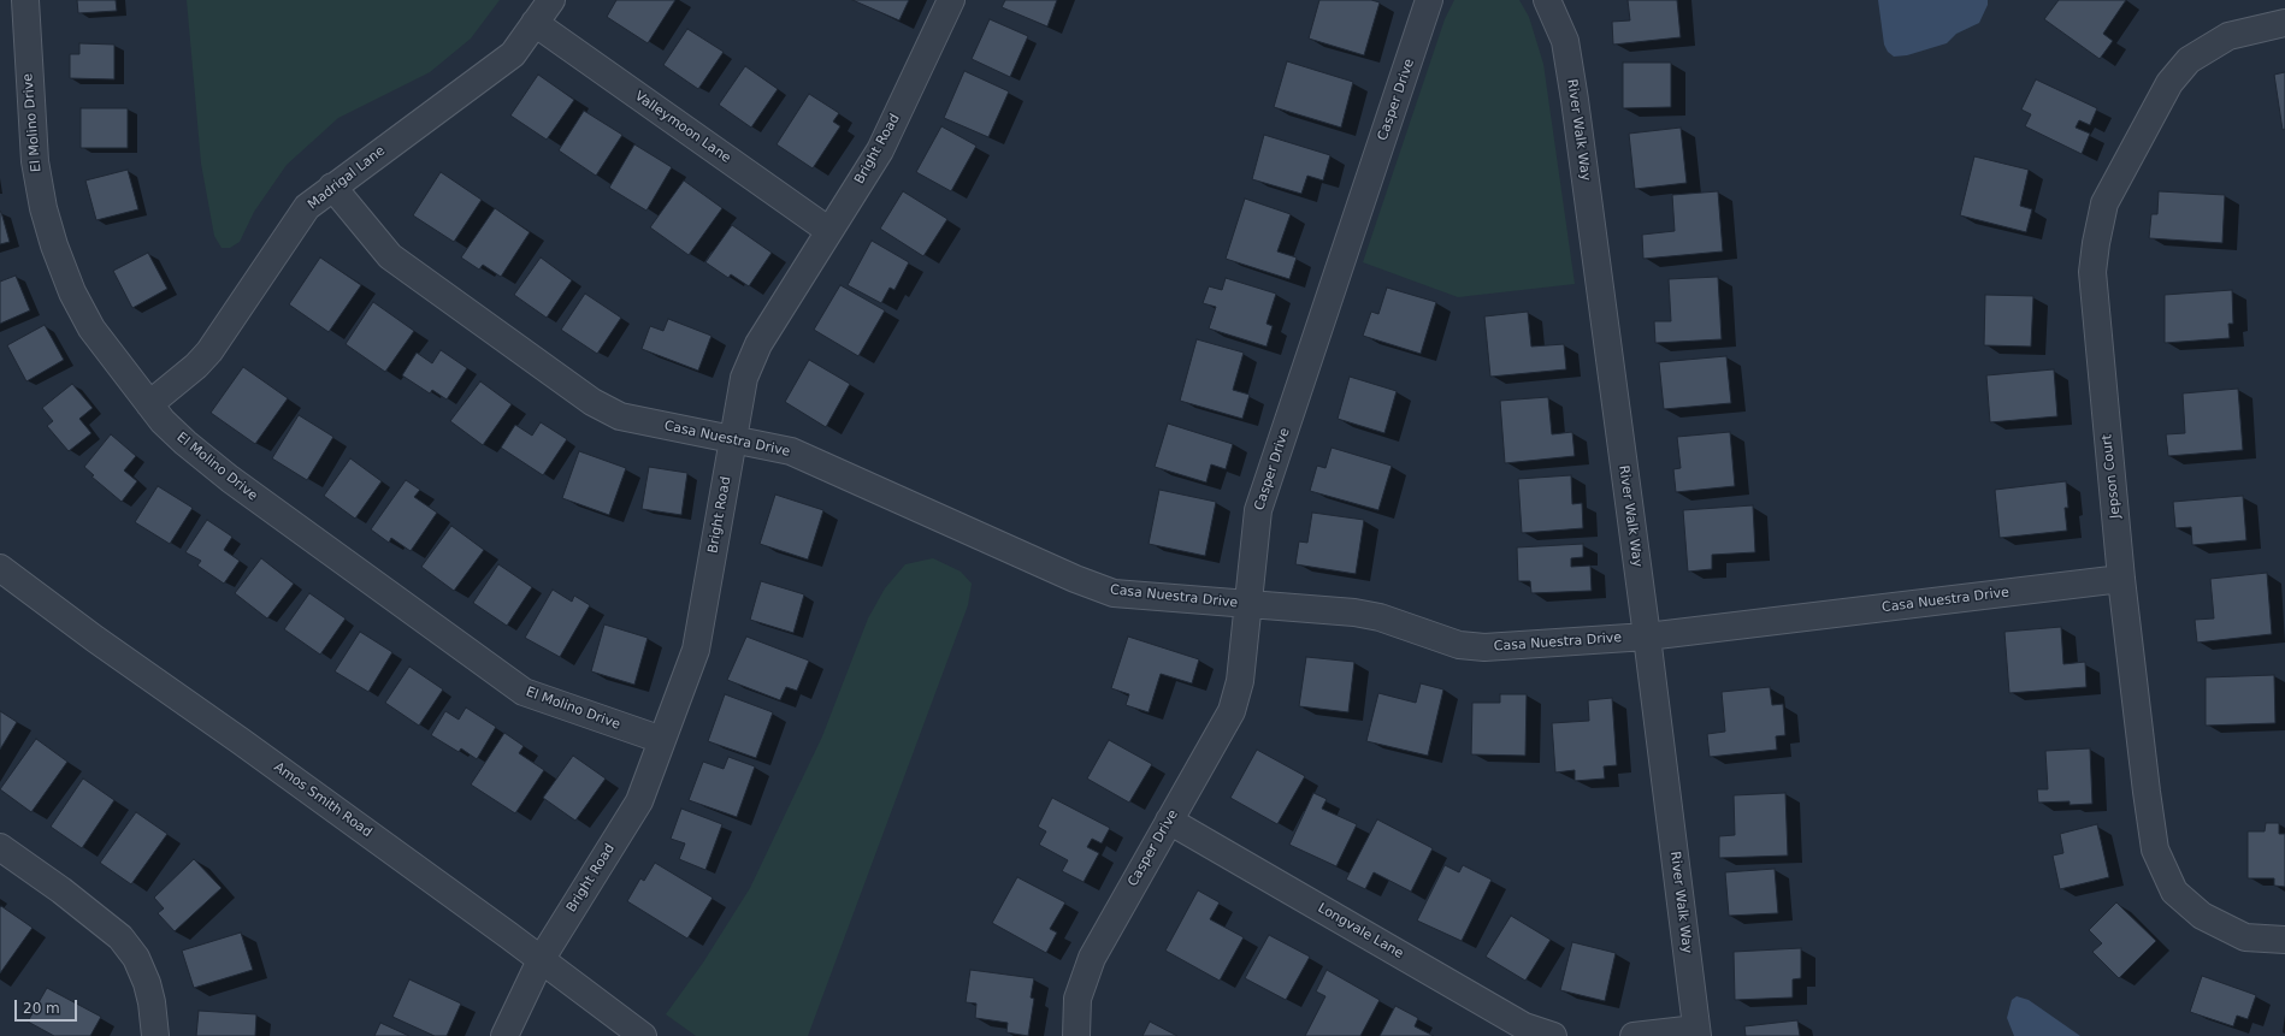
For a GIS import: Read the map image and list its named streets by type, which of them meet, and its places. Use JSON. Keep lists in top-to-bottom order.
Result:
{
  "streets": {
    "street": [
      "Casper Drive",
      "El Molino Drive",
      "Valleymoon Lane",
      "River Walk Way",
      "Bright Road",
      "Madrigal Lane",
      "Casa Nuestra Drive",
      "Jepson Court",
      "Amos Smith Road",
      "Longvale Lane"
    ]
  },
  "crossings": [
    ["Casper Drive", "Casa Nuestra Drive"],
    ["Casper Drive", "Longvale Lane"],
    ["El Molino Drive", "Bright Road"],
    ["El Molino Drive", "Madrigal Lane"],
    ["Valleymoon Lane", "Bright Road"],
    ["Valleymoon Lane", "Madrigal Lane"],
    ["River Walk Way", "Casa Nuestra Drive"],
    ["Bright Road", "Casa Nuestra Drive"],
    ["Bright Road", "Amos Smith Road"],
    ["Madrigal Lane", "Casa Nuestra Drive"],
    ["Casa Nuestra Drive", "Jepson Court"]
  ],
  "scale_bar": "20 m"
}
